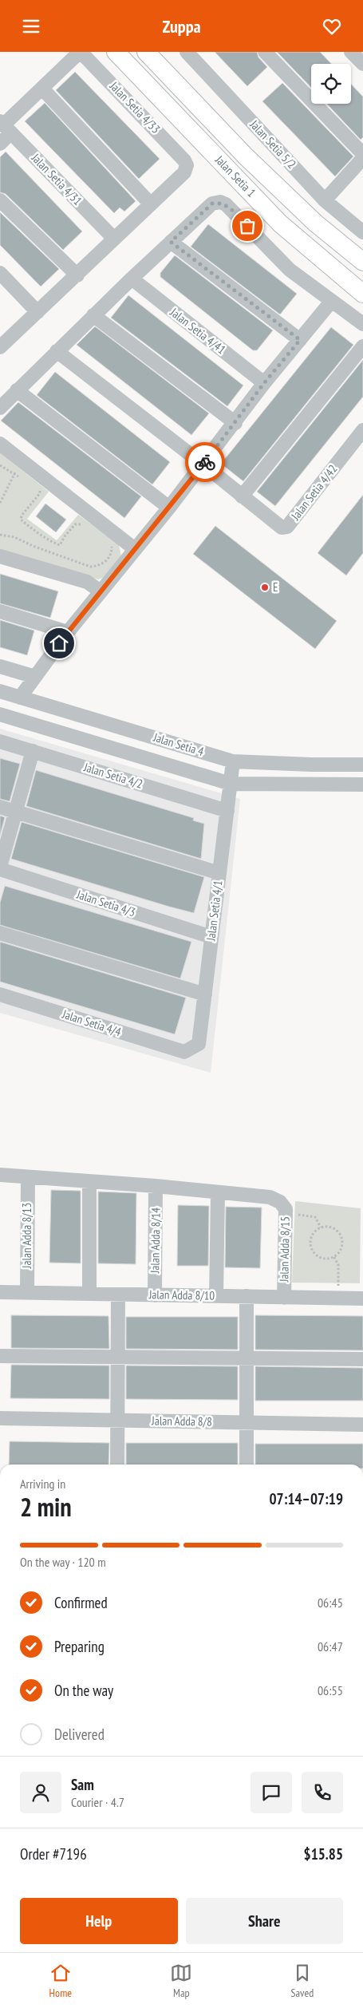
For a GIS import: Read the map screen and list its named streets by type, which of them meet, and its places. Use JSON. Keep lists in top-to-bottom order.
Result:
{
  "streets": {
    "main road": ["Jalan Setia 1"],
    "street": [
      "Jalan Setia 4/33",
      "Jalan Setia 5/2",
      "Jalan Setia 4/31",
      "Jalan Setia 4/41",
      "Jalan Setia 4/42",
      "Jalan Setia 4",
      "Jalan Setia 4/2",
      "Jalan Setia 4/3",
      "Jalan Setia 4/1",
      "Jalan Setia 4/4",
      "Jalan Adda 8/13",
      "Jalan Adda 8/14",
      "Jalan Adda 8/15",
      "Jalan Adda 8/10",
      "Jalan Adda 8/8"
    ]
  },
  "crossings": [
    ["Jalan Setia 4/33", "Jalan Setia 4/31"],
    ["Jalan Setia 4", "Jalan Setia 4/1"],
    ["Jalan Setia 4/2", "Jalan Setia 4/1"],
    ["Jalan Setia 4/3", "Jalan Setia 4/1"],
    ["Jalan Setia 4/1", "Jalan Setia 4/4"],
    ["Jalan Adda 8/13", "Jalan Adda 8/10"],
    ["Jalan Adda 8/14", "Jalan Adda 8/10"],
    ["Jalan Adda 8/15", "Jalan Adda 8/10"]
  ],
  "places": ["E"],
  "page": {
    "header": "Zuppa",
    "heading": ["2 min", "Arriving in", "07:14–07:19"],
    "panel": [
      "Sam",
      "Courier · 4.7",
      "Order #7196",
      "$15.85"
    ],
    "bar": "On the way · 120 m",
    "list": [
      ["Confirmed", "06:45"],
      ["Preparing", "06:47"],
      ["On the way", "06:55"],
      "Delivered"
    ],
    "buttons": ["Help", "Share"],
    "tabs": ["Home", "Map", "Saved"]
  }
}
